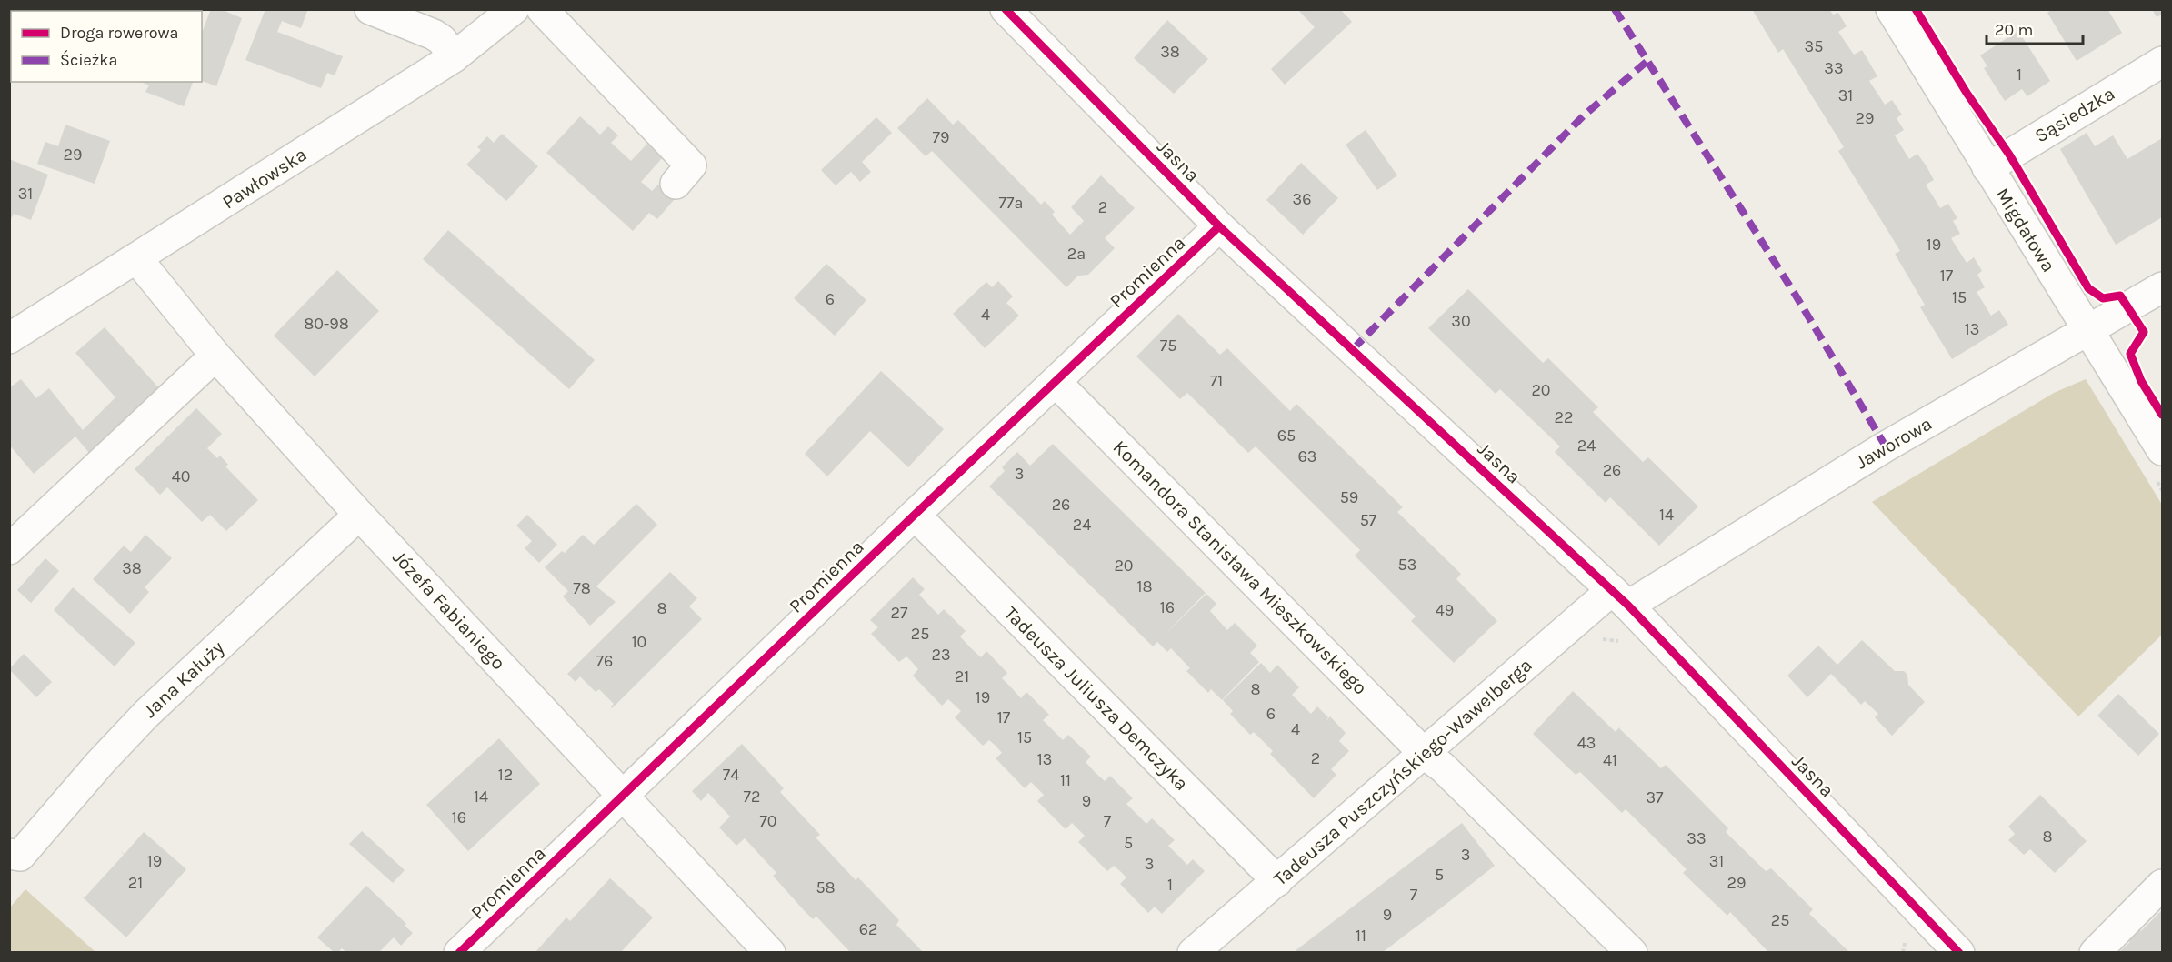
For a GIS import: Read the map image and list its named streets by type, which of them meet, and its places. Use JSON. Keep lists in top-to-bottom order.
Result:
{
  "streets": {
    "street": [
      "Sąsiedzka",
      "Jasna",
      "Pawłowska",
      "Migdałowa",
      "Promienna",
      "Jaworowa",
      "Komandora Stanisława Mieszkowskiego",
      "Józefa Fabianiego",
      "Jana Kałuży",
      "Tadeusza Juliusza Demczyka",
      "Tadeusza Puszczyńskiego-Wawelberga"
    ]
  },
  "crossings": [
    ["Sąsiedzka", "Migdałowa"],
    ["Jasna", "Promienna"],
    ["Jasna", "Jaworowa"],
    ["Jasna", "Tadeusza Puszczyńskiego-Wawelberga"],
    ["Pawłowska", "Józefa Fabianiego"],
    ["Migdałowa", "Jaworowa"],
    ["Promienna", "Komandora Stanisława Mieszkowskiego"],
    ["Promienna", "Józefa Fabianiego"],
    ["Promienna", "Tadeusza Juliusza Demczyka"],
    ["Jaworowa", "Tadeusza Puszczyńskiego-Wawelberga"],
    ["Komandora Stanisława Mieszkowskiego", "Tadeusza Puszczyńskiego-Wawelberga"],
    ["Józefa Fabianiego", "Jana Kałuży"],
    ["Tadeusza Juliusza Demczyka", "Tadeusza Puszczyńskiego-Wawelberga"]
  ],
  "house_numbers": [
    "35",
    "38",
    "33",
    "1",
    "31",
    "29",
    "79",
    "29",
    "31",
    "36",
    "77a",
    "2",
    "19",
    "2a",
    "17",
    "15",
    "6",
    "4",
    "30",
    "80-98",
    "13",
    "75",
    "71",
    "20",
    "22",
    "65",
    "24",
    "63",
    "26",
    "3",
    "40",
    "59",
    "26",
    "14",
    "57",
    "24",
    "53",
    "20",
    "38",
    "18",
    "78",
    "16",
    "8",
    "49",
    "27",
    "25",
    "10",
    "23",
    "76",
    "21",
    "8",
    "19",
    "6",
    "17",
    "4",
    "15",
    "43",
    "2",
    "13",
    "41",
    "12",
    "74",
    "11",
    "14",
    "72",
    "37",
    "9",
    "16",
    "70",
    "7",
    "8",
    "33",
    "5",
    "3",
    "19",
    "31",
    "3",
    "5",
    "21",
    "29",
    "1",
    "58",
    "7",
    "9",
    "25",
    "62",
    "11"
  ],
  "legend": ["Droga rowerowa", "Ścieżka"],
  "scale_bar": "20 m"
}
